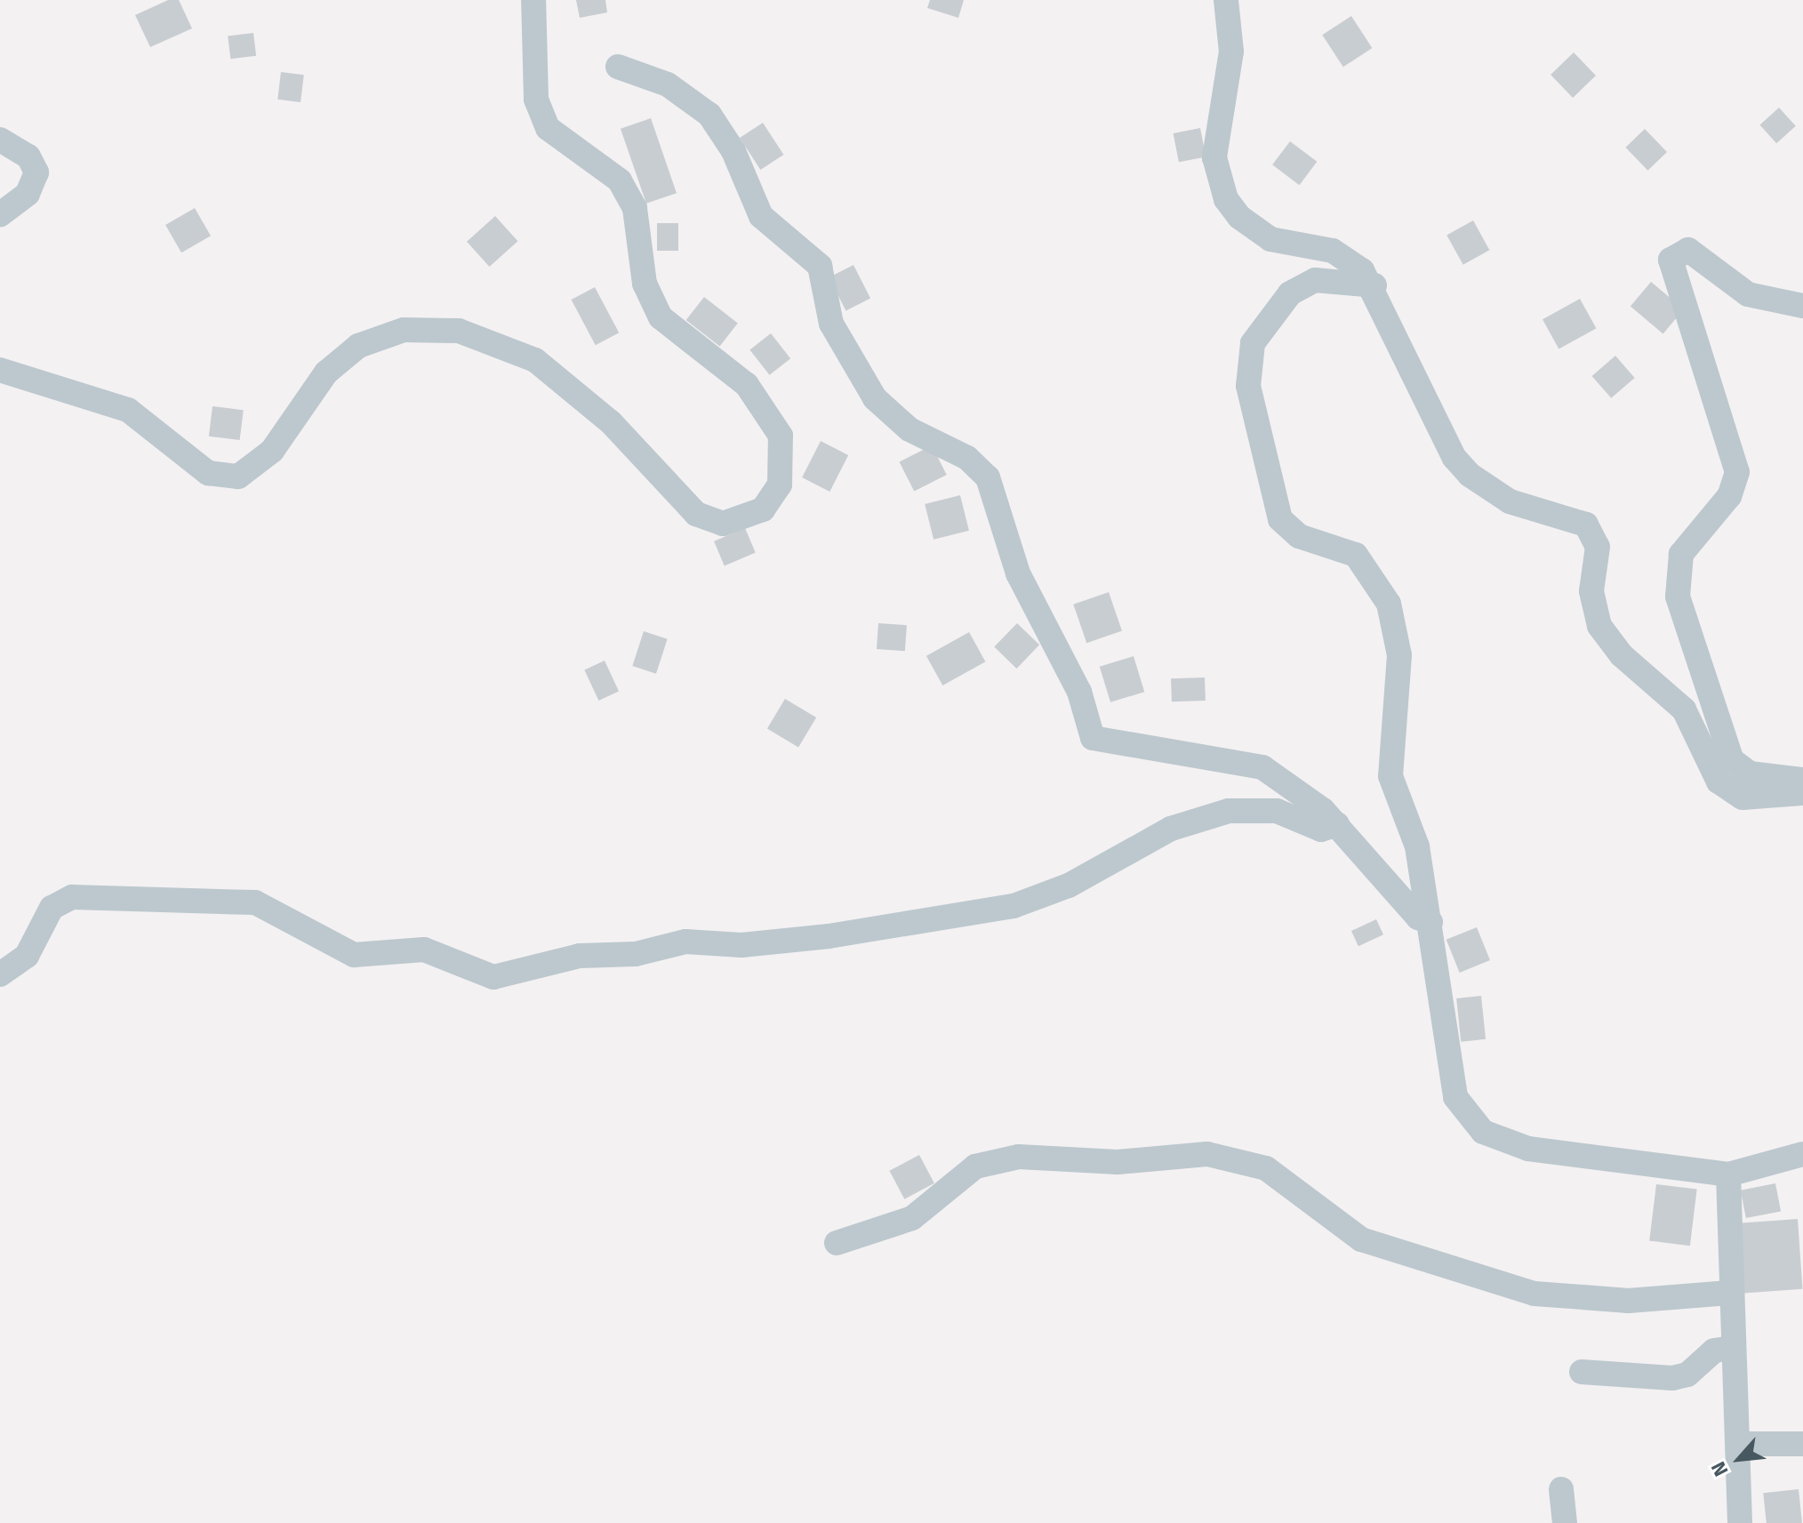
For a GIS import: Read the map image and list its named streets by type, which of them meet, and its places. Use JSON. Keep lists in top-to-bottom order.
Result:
{
  "north": "bottom left"
}
